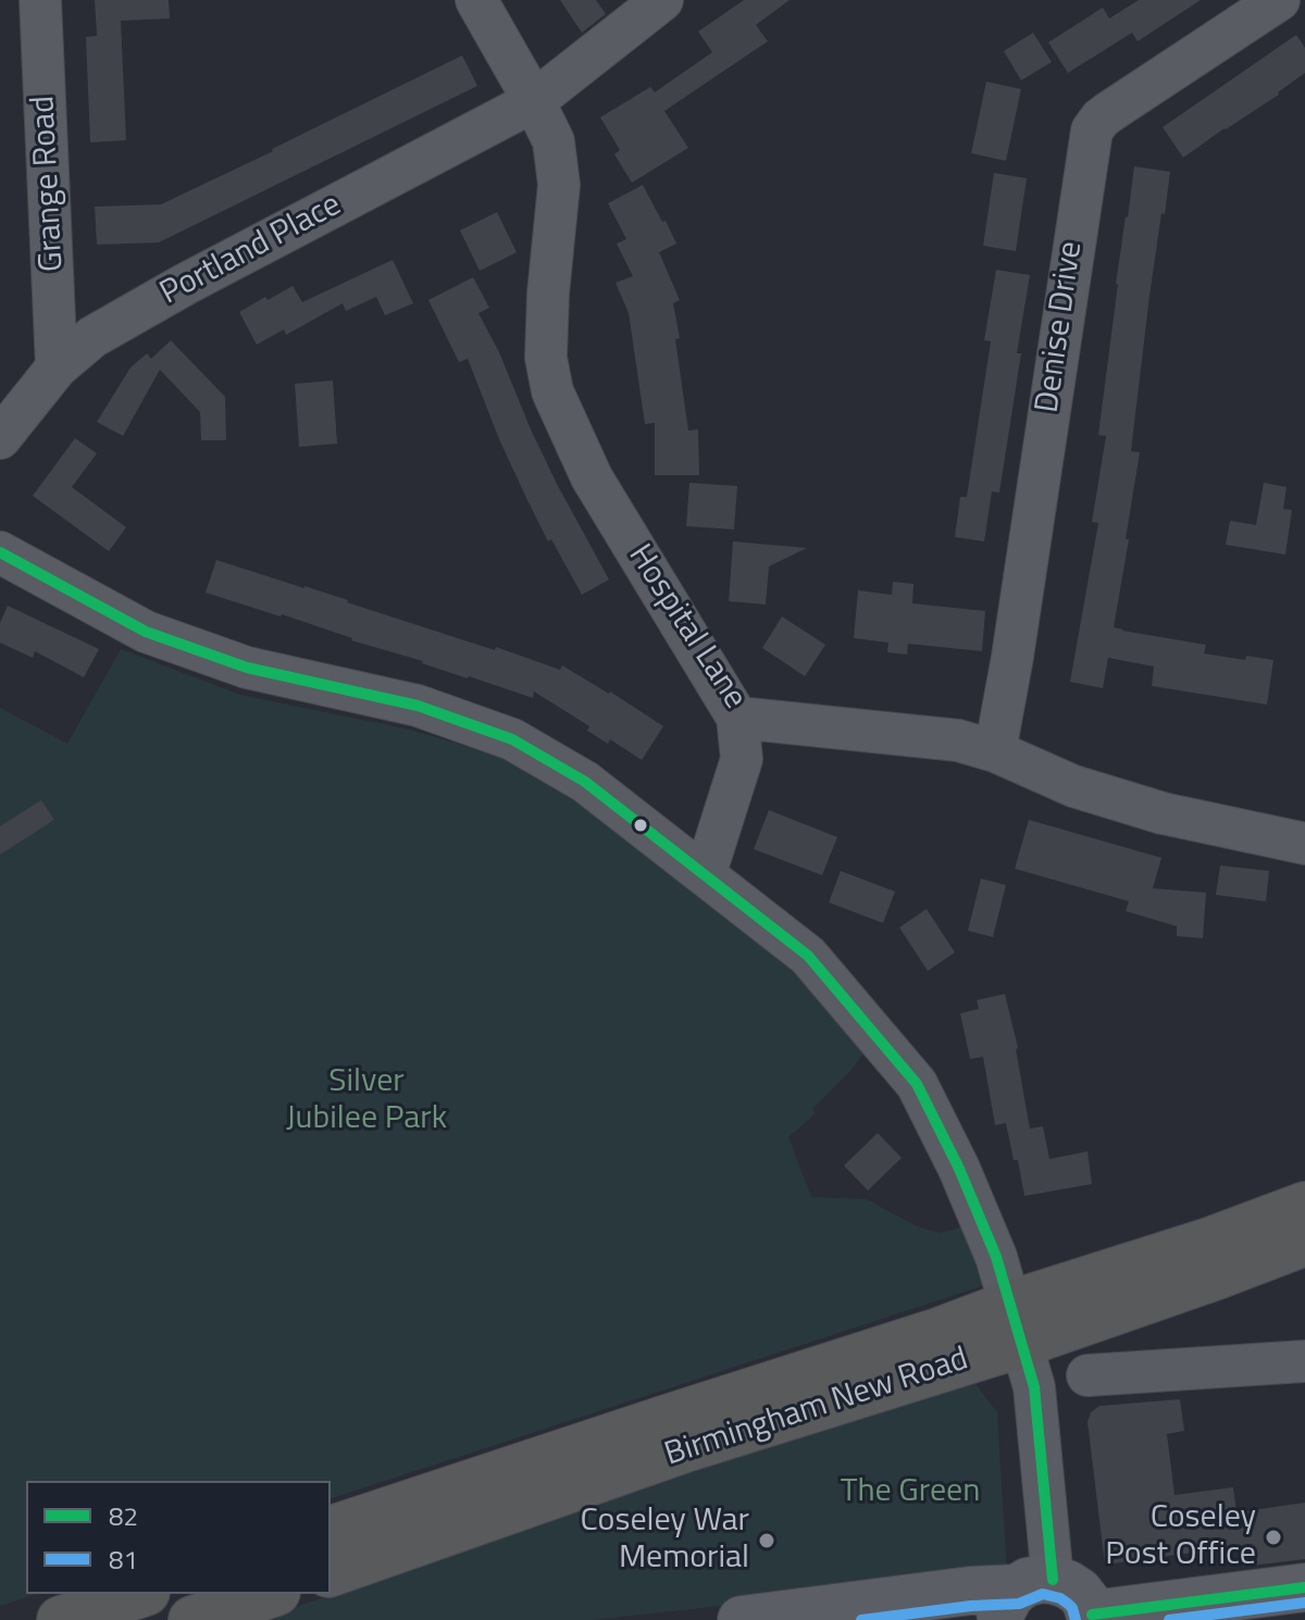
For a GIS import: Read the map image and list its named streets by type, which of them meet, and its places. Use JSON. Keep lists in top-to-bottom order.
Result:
{
  "streets": {
    "highway": ["Birmingham New Road"],
    "street": [
      "Grange Road",
      "Portland Place",
      "Denise Drive",
      "Hospital Lane"
    ]
  },
  "crossings": [
    ["Grange Road", "Portland Place"],
    ["Portland Place", "Hospital Lane"],
    ["Denise Drive", "Hospital Lane"]
  ],
  "parks": ["Silver Jubilee Park", "The Green"],
  "places": ["Coseley Post Office", "Coseley War Memorial"],
  "lines": ["transit line 82", "transit line 81"],
  "legend": ["82", "81"]
}
